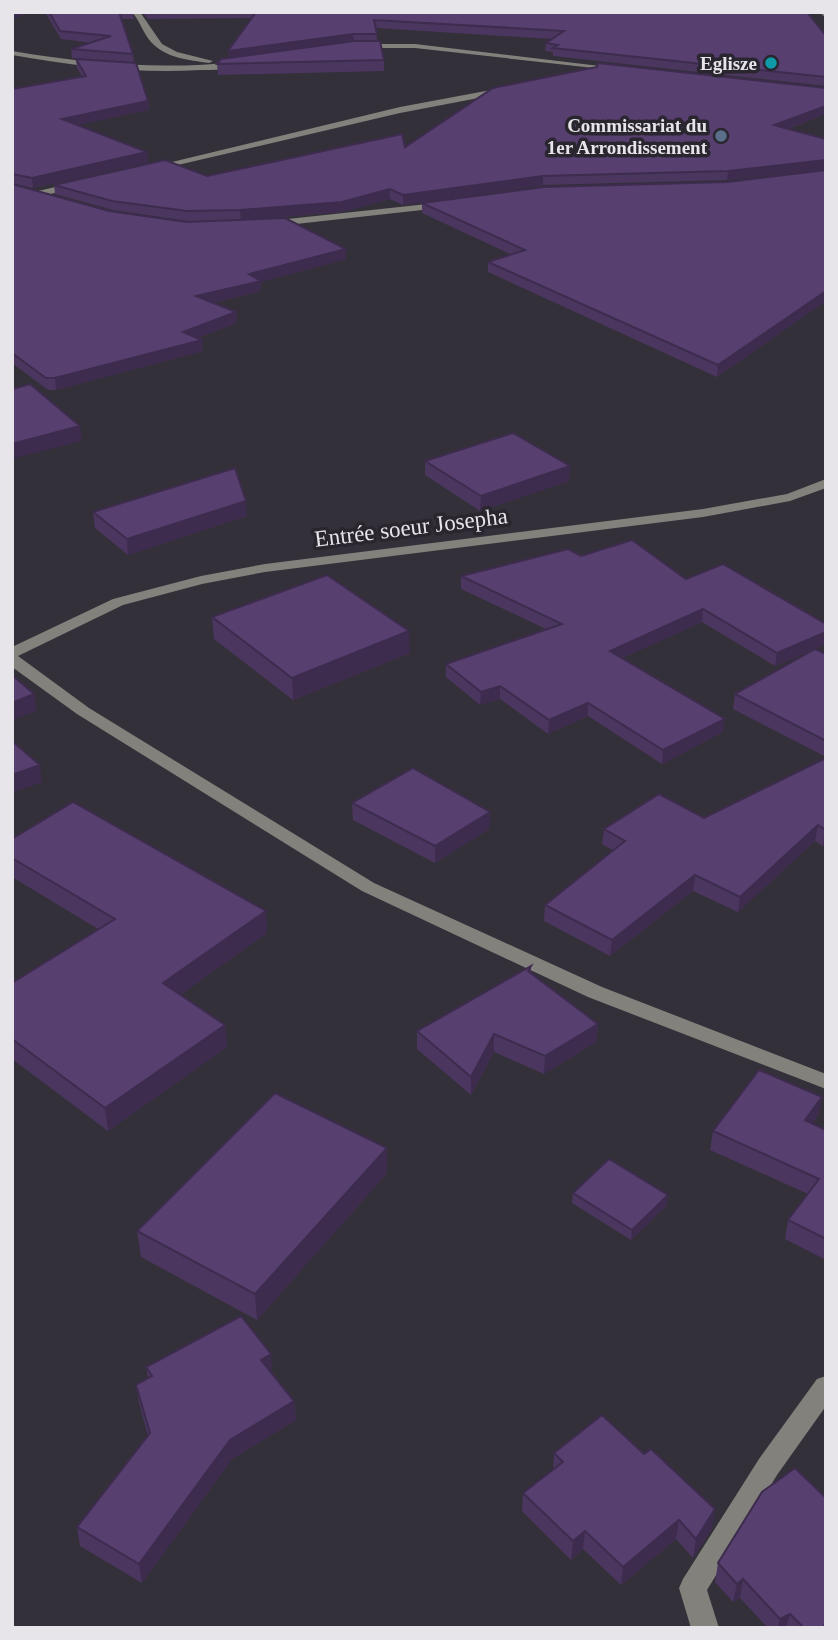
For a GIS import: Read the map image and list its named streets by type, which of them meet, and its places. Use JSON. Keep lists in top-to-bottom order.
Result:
{
  "streets": {
    "street": ["Entrée soeur Josepha"]
  },
  "places": ["Eglisze", "Commissariat du 1er Arrondissement"]
}
